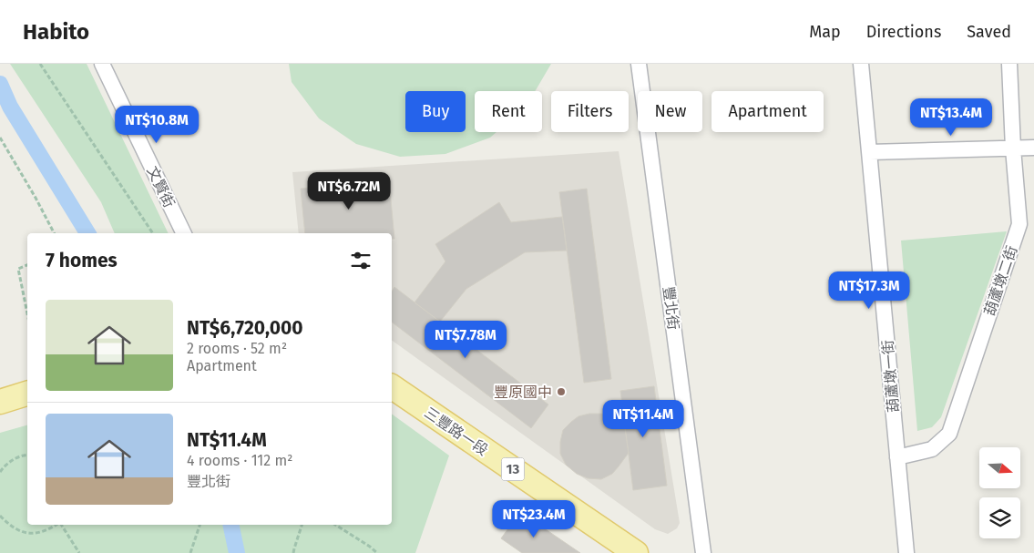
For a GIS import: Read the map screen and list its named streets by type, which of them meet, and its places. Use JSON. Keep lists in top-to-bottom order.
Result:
{
  "streets": {
    "main road": ["三豐路一段", "13"],
    "street": [
      "文賢街",
      "葫蘆墩二街",
      "豐北街",
      "葫蘆墩一街"
    ]
  },
  "crossings": [
    ["葫蘆墩二街", "葫蘆墩一街"]
  ],
  "places": ["豐原國中"],
  "north": "right",
  "page": {
    "header": "Habito",
    "nav": ["Map", "Directions", "Saved"],
    "chip": [
      "Buy",
      "Rent",
      "Filters",
      "New",
      "Apartment"
    ],
    "price": [
      "NT$13.4M",
      "NT$10.8M",
      "NT$6.72M",
      "NT$17.3M",
      "NT$7.78M",
      "NT$11.4M",
      "NT$23.4M"
    ],
    "heading": "7 homes",
    "list": [
      {
        "name": "NT$6,720,000",
        "note": "2 rooms · 52 m² · Apartment"
      },
      {
        "name": "NT$11.4M",
        "note": "4 rooms · 112 m² · 豐北街"
      }
    ]
  }
}
